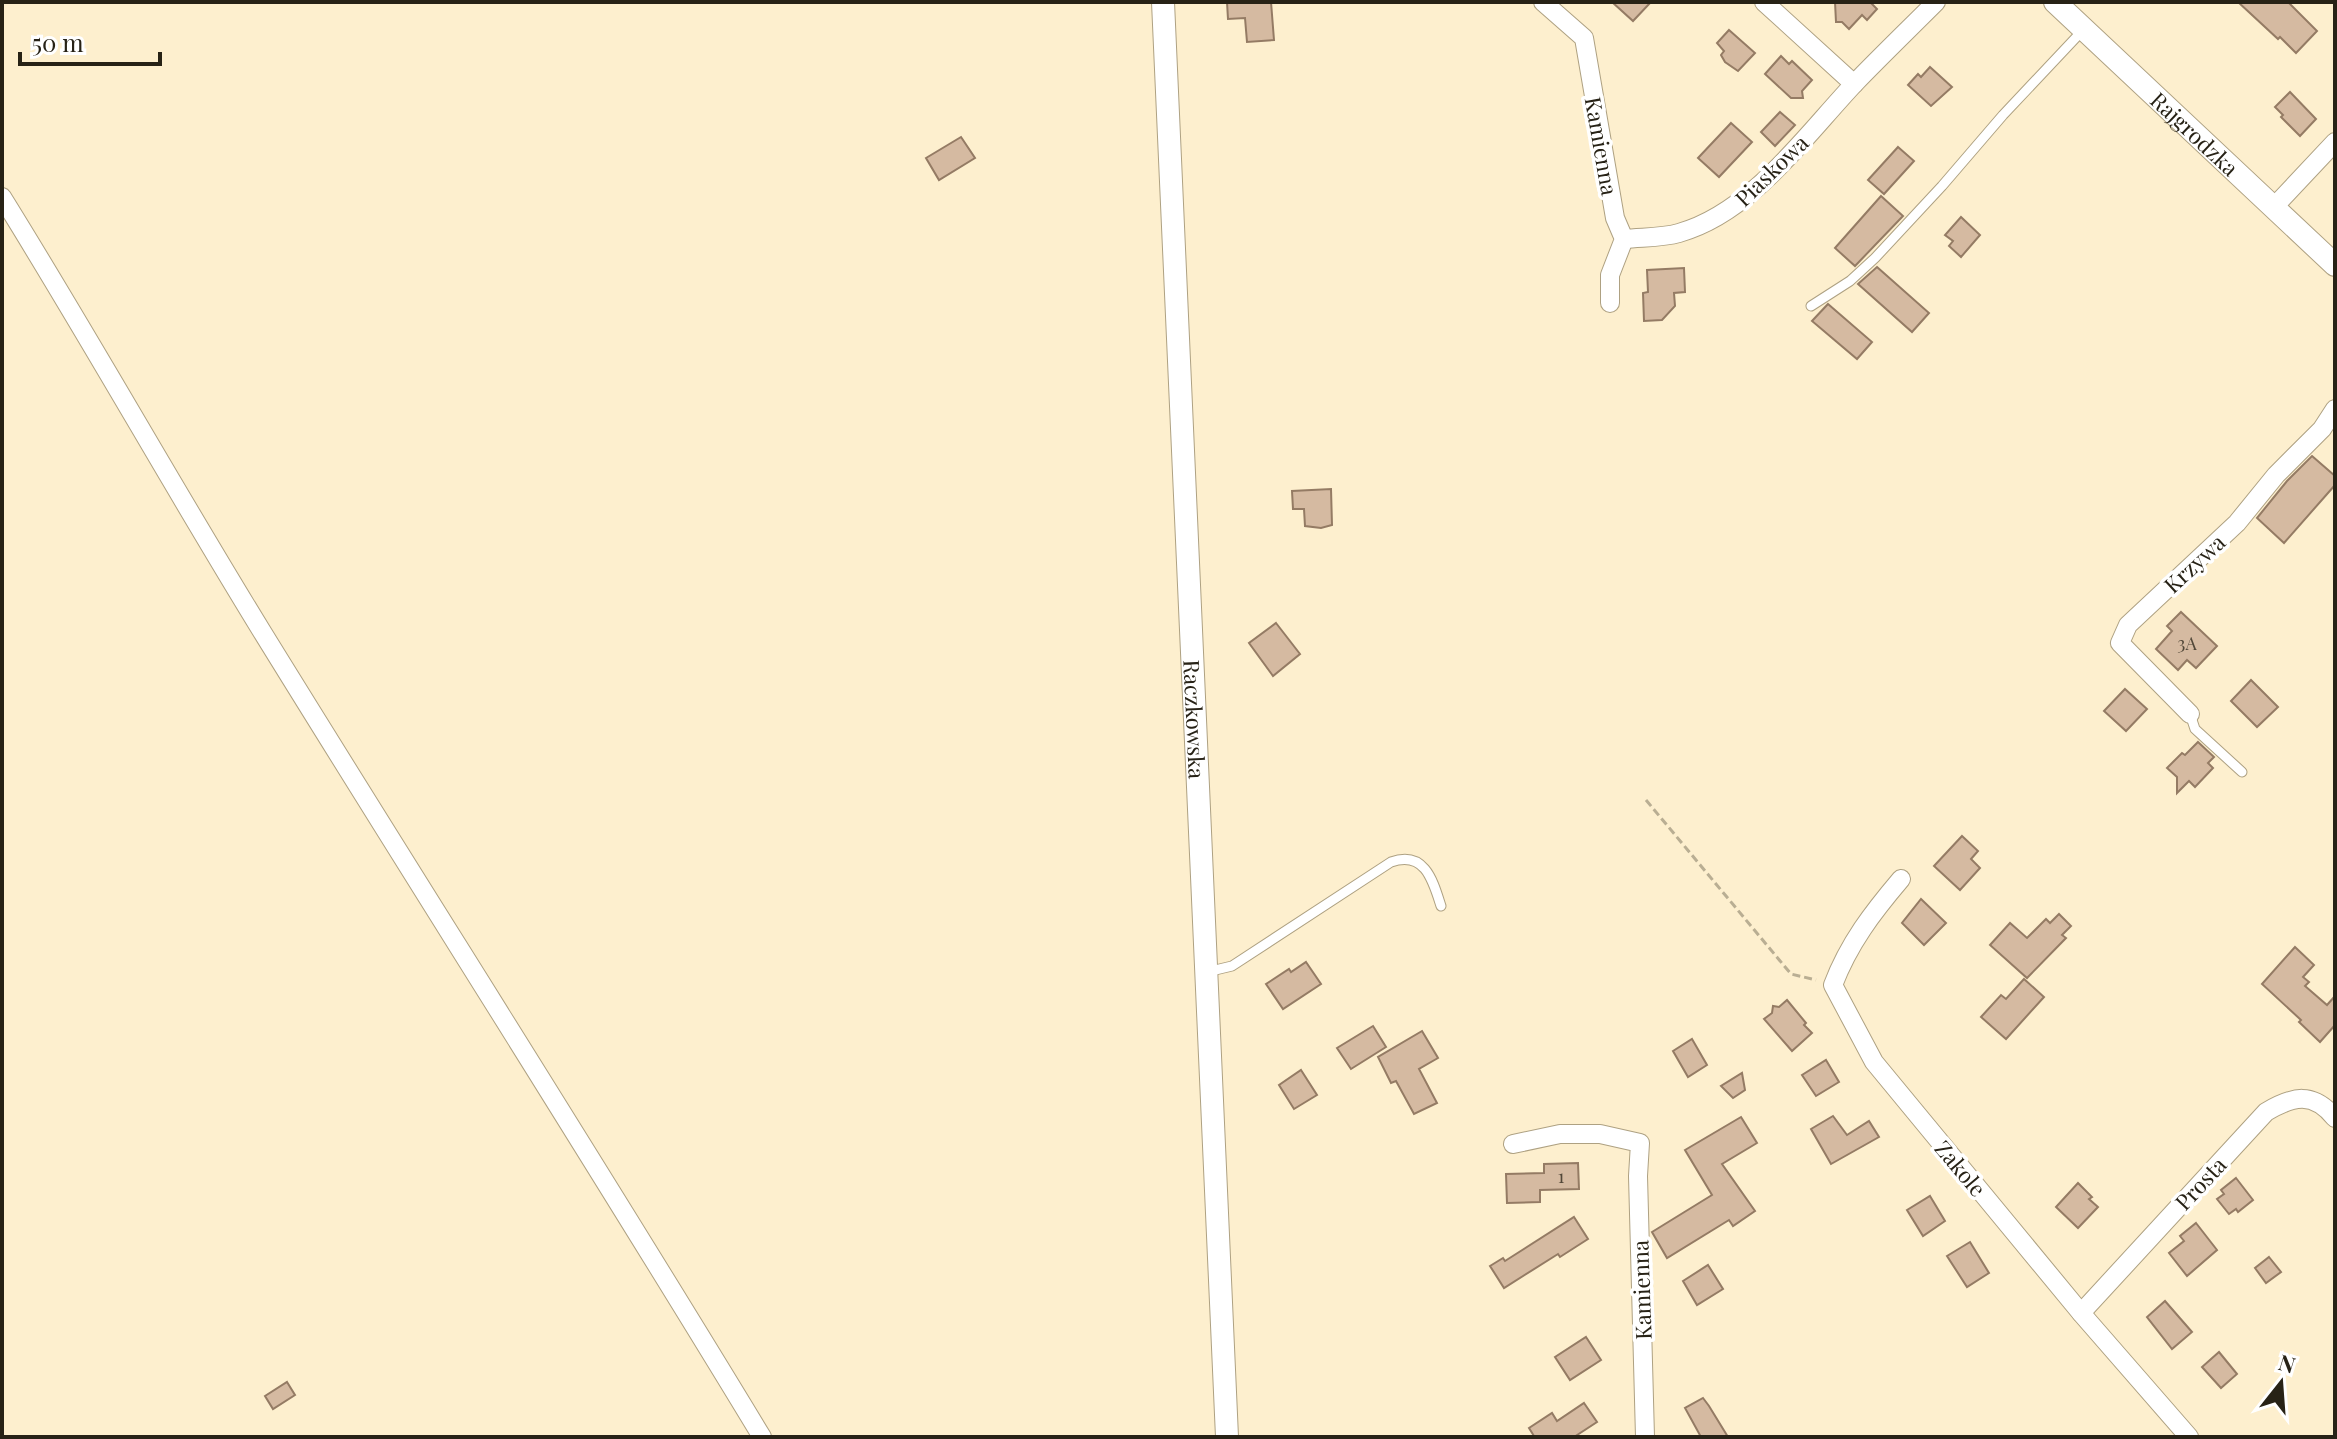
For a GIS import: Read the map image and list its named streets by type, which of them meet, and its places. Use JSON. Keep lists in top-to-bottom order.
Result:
{
  "streets": {
    "street": [
      "Rajgrodzka",
      "Kamienna",
      "Piaskowa",
      "Krzywa",
      "Raczkowska",
      "Zakole",
      "Prosta"
    ]
  },
  "crossings": [
    ["Kamienna", "Piaskowa"],
    ["Zakole", "Prosta"]
  ],
  "house_numbers": ["3A", "1"],
  "scale_bar": "50 m",
  "north": "top"
}
